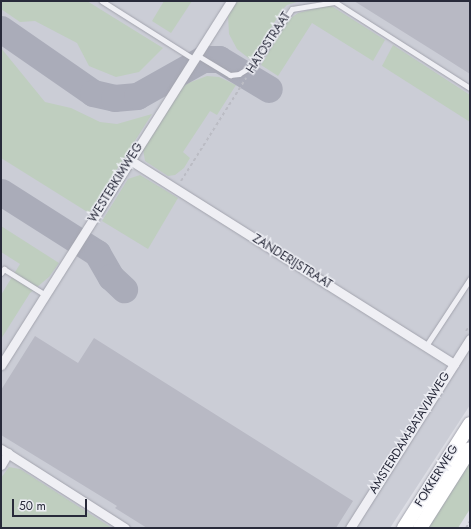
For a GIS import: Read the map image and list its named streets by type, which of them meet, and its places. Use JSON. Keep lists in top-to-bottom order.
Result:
{
  "streets": {
    "main road": ["FOKKERWEG"],
    "street": ["WESTERKIMWEG", "ZANDERIJSTRAAT", "AMSTERDAM-BATAVIAWEG"],
    "lane": ["HATOSTRAAT"]
  },
  "crossings": [
    ["HATOSTRAAT", "ZANDERIJSTRAAT"],
    ["WESTERKIMWEG", "ZANDERIJSTRAAT"],
    ["ZANDERIJSTRAAT", "AMSTERDAM-BATAVIAWEG"]
  ],
  "scale_bar": "50 m"
}
